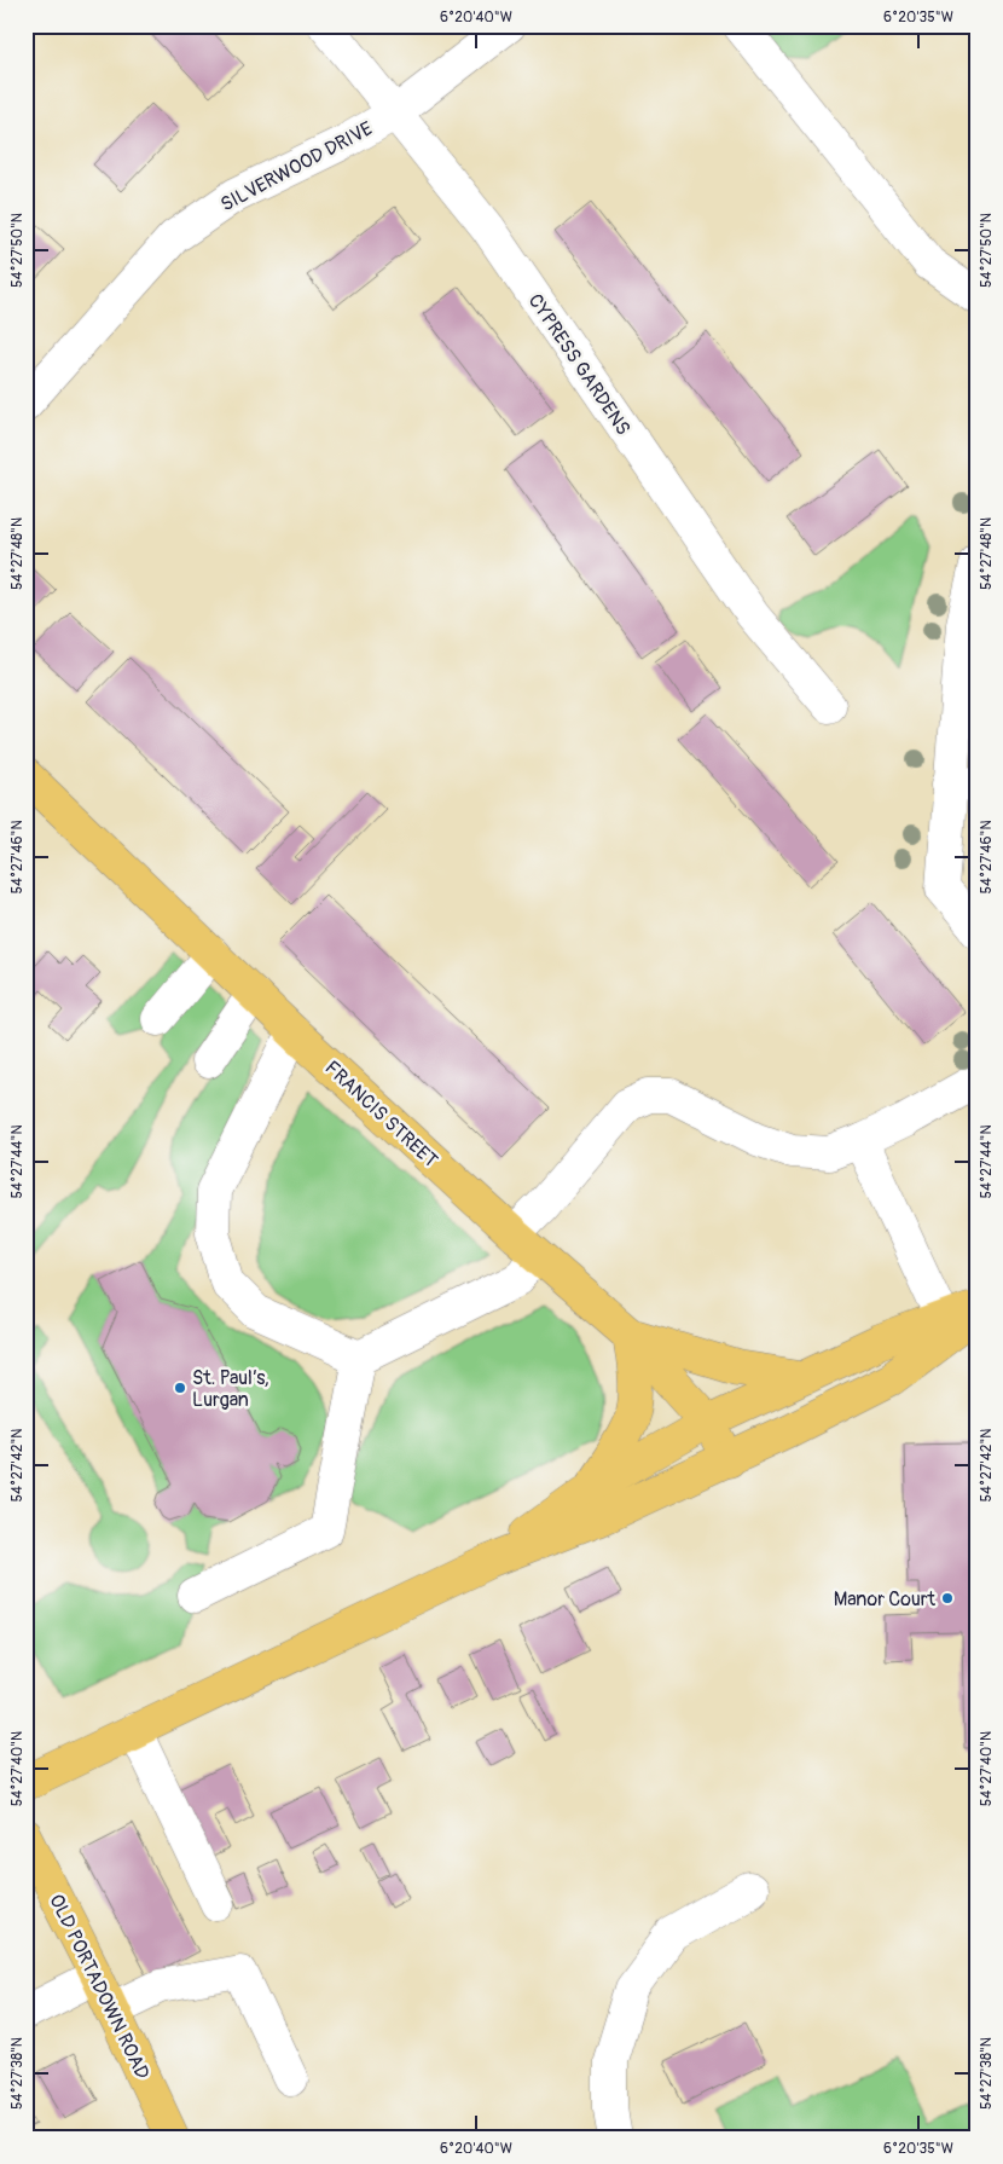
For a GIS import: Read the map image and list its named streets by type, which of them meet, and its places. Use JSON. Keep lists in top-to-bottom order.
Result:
{
  "streets": {
    "main road": ["FRANCIS STREET", "OLD PORTADOWN ROAD"],
    "street": ["SILVERWOOD DRIVE", "CYPRESS GARDENS"]
  },
  "crossings": [
    ["SILVERWOOD DRIVE", "CYPRESS GARDENS"]
  ],
  "places": ["St. Paul’s, Lurgan", "Manor Court"],
  "coordinates": [
    "6°20'40\"W",
    "6°20'35\"W",
    "54°27'50\"N",
    "54°27'48\"N",
    "54°27'46\"N",
    "54°27'44\"N",
    "54°27'42\"N",
    "54°27'40\"N",
    "54°27'38\"N"
  ]
}
